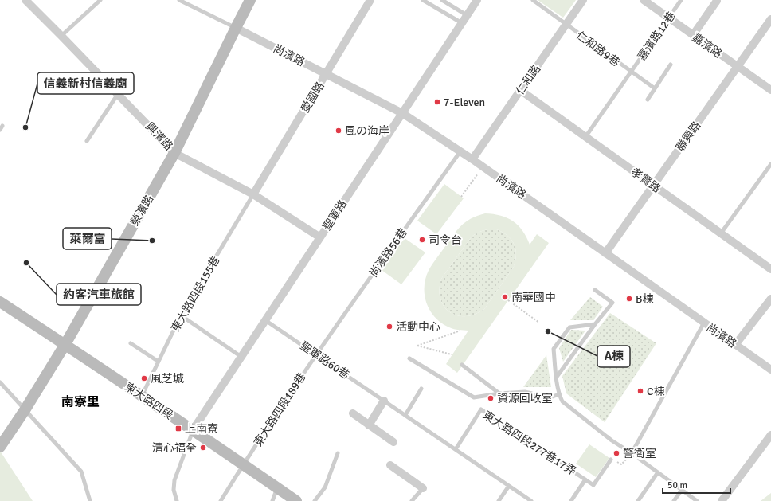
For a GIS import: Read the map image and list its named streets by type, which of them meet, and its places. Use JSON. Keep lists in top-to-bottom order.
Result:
{
  "streets": {
    "street": [
      "嘉濱路",
      "尚濱路",
      "仁和路",
      "愛國路",
      "興濱路",
      "聯興路",
      "孝賢路",
      "榮濱路",
      "聖軍路",
      "東大路四段"
    ],
    "lane": [
      "嘉濱路12巷",
      "仁和路9巷",
      "尚濱路56巷",
      "東大路四段155巷",
      "聖軍路60巷",
      "東大路四段189巷",
      "東大路四段277巷17弄"
    ]
  },
  "crossings": [
    ["嘉濱路12巷", "嘉濱路"],
    ["嘉濱路12巷", "仁和路9巷"],
    ["嘉濱路12巷", "孝賢路"],
    ["嘉濱路", "聯興路"],
    ["仁和路9巷", "仁和路"],
    ["尚濱路", "仁和路"],
    ["尚濱路", "愛國路"],
    ["尚濱路", "聯興路"],
    ["尚濱路", "榮濱路"],
    ["尚濱路", "聖軍路"],
    ["尚濱路", "尚濱路56巷"],
    ["仁和路", "孝賢路"],
    ["愛國路", "興濱路"],
    ["愛國路", "東大路四段155巷"],
    ["興濱路", "榮濱路"],
    ["興濱路", "聖軍路"],
    ["興濱路", "東大路四段155巷"],
    ["聯興路", "孝賢路"],
    ["榮濱路", "東大路四段"],
    ["聖軍路", "聖軍路60巷"],
    ["聖軍路", "東大路四段"],
    ["尚濱路56巷", "聖軍路60巷"],
    ["尚濱路56巷", "東大路四段189巷"],
    ["東大路四段155巷", "東大路四段"],
    ["聖軍路60巷", "東大路四段189巷"],
    ["聖軍路60巷", "東大路四段277巷17弄"],
    ["東大路四段", "東大路四段189巷"]
  ],
  "districts": ["南寮里"],
  "places": {
    "other": [
      "7-Eleven",
      "信義新村信義廟",
      "風の海岸",
      "司令台",
      "萊爾富",
      "約客汽車旅館",
      "南華國中",
      "B棟",
      "活動中心",
      "A棟",
      "風芝城",
      "C棟",
      "資源回收室",
      "清心福全",
      "警衛室"
    ],
    "transit": ["上南寮"]
  },
  "scale_bar": "50 m"
}
